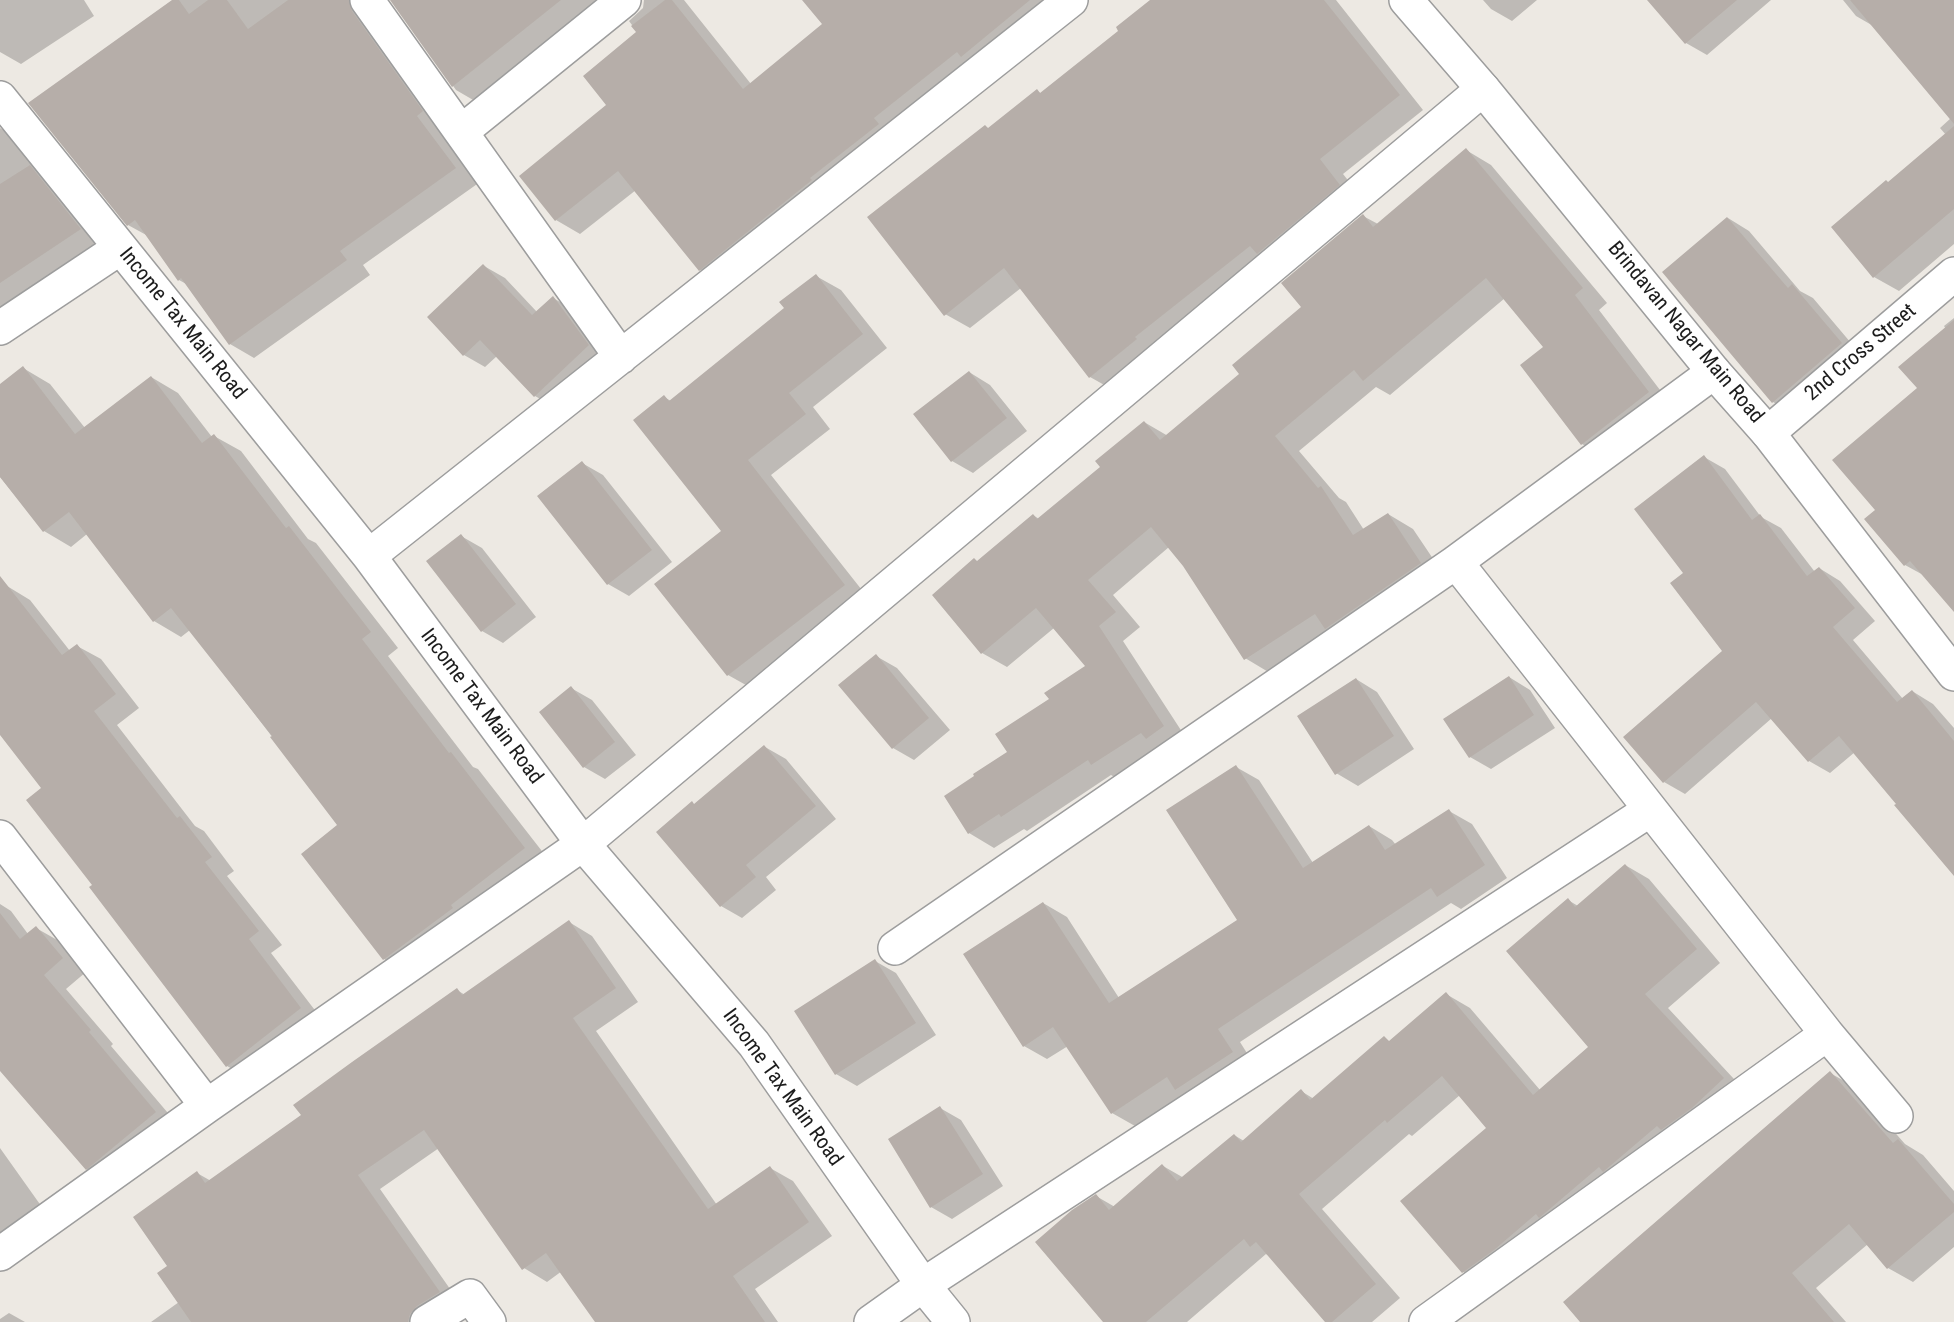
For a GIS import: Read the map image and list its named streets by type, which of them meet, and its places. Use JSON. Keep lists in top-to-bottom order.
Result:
{
  "streets": {
    "street": ["Income Tax Main Road", "Brindavan Nagar Main Road", "2nd Cross Street"]
  },
  "crossings": [
    ["Brindavan Nagar Main Road", "2nd Cross Street"]
  ]
}
